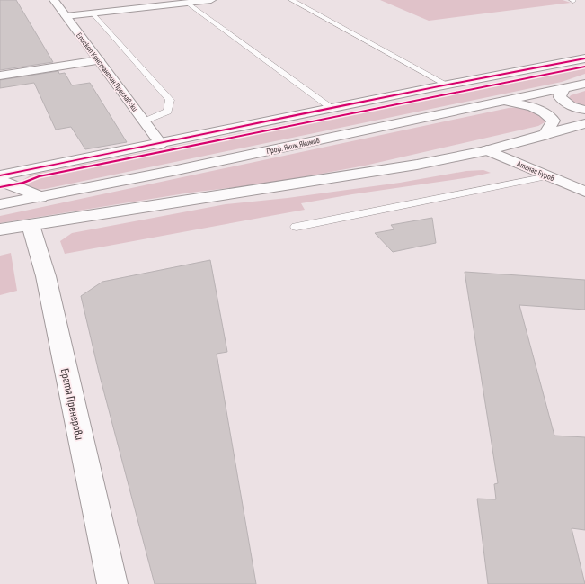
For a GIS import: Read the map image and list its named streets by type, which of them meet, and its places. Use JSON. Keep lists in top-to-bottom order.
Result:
{
  "streets": {
    "main road": [
      "Епископ Константин Преславски",
      "Проф. Яким Якимов",
      "Атанас Буров",
      "Братя Пренерови"
    ]
  }
}
